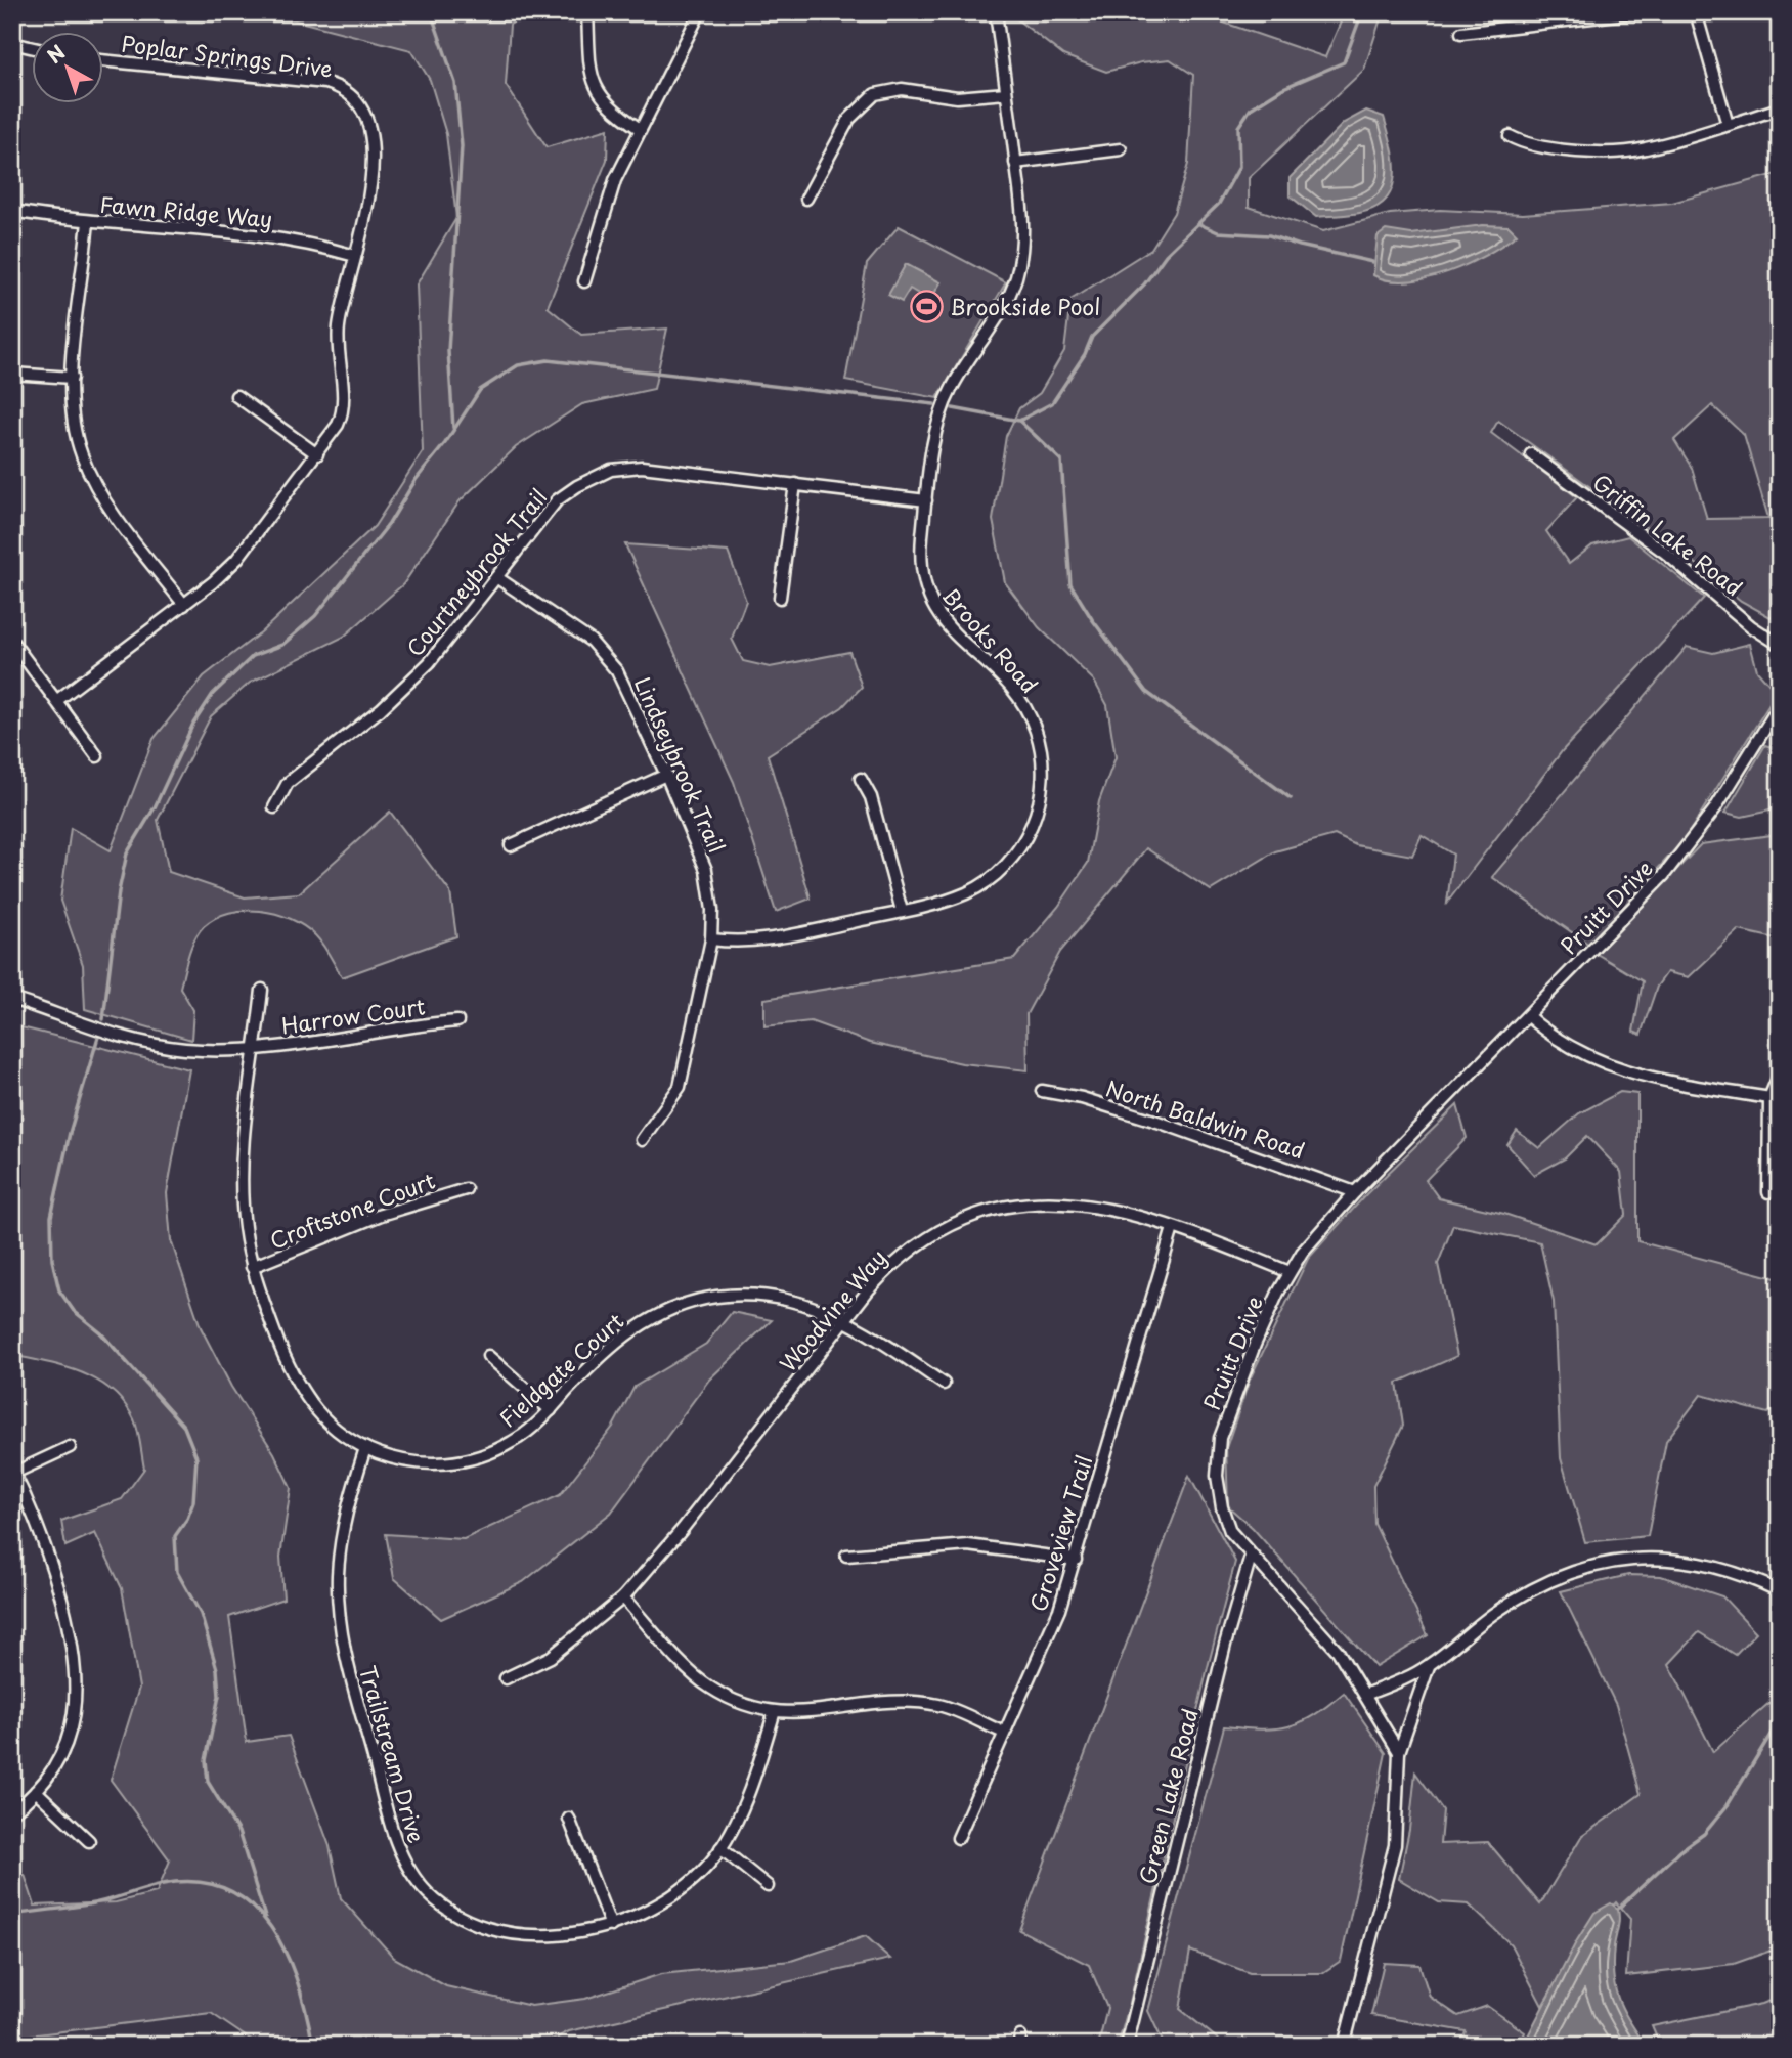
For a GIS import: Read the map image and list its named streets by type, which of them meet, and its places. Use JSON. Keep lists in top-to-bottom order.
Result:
{
  "streets": {
    "street": [
      "Poplar Springs Drive",
      "Fawn Ridge Way",
      "Griffin Lake Road",
      "Courtneybrook Trail",
      "Brooks Road",
      "Lindseybrook Trail",
      "Pruitt Drive",
      "Harrow Court",
      "North Baldwin Road",
      "Croftstone Court",
      "Woodvine Way",
      "Fieldgate Court",
      "Groveview Trail",
      "Trailstream Drive",
      "Green Lake Road"
    ]
  },
  "crossings": [
    ["Poplar Springs Drive", "Fawn Ridge Way"],
    ["Courtneybrook Trail", "Brooks Road"],
    ["Courtneybrook Trail", "Lindseybrook Trail"],
    ["Brooks Road", "Lindseybrook Trail"],
    ["Pruitt Drive", "North Baldwin Road"],
    ["Pruitt Drive", "Woodvine Way"],
    ["Pruitt Drive", "Green Lake Road"],
    ["Harrow Court", "Fieldgate Court"],
    ["Croftstone Court", "Fieldgate Court"],
    ["Woodvine Way", "Fieldgate Court"],
    ["Woodvine Way", "Groveview Trail"],
    ["Fieldgate Court", "Trailstream Drive"]
  ],
  "places": {
    "sports": ["Brookside Pool"]
  },
  "north": "top left"
}
